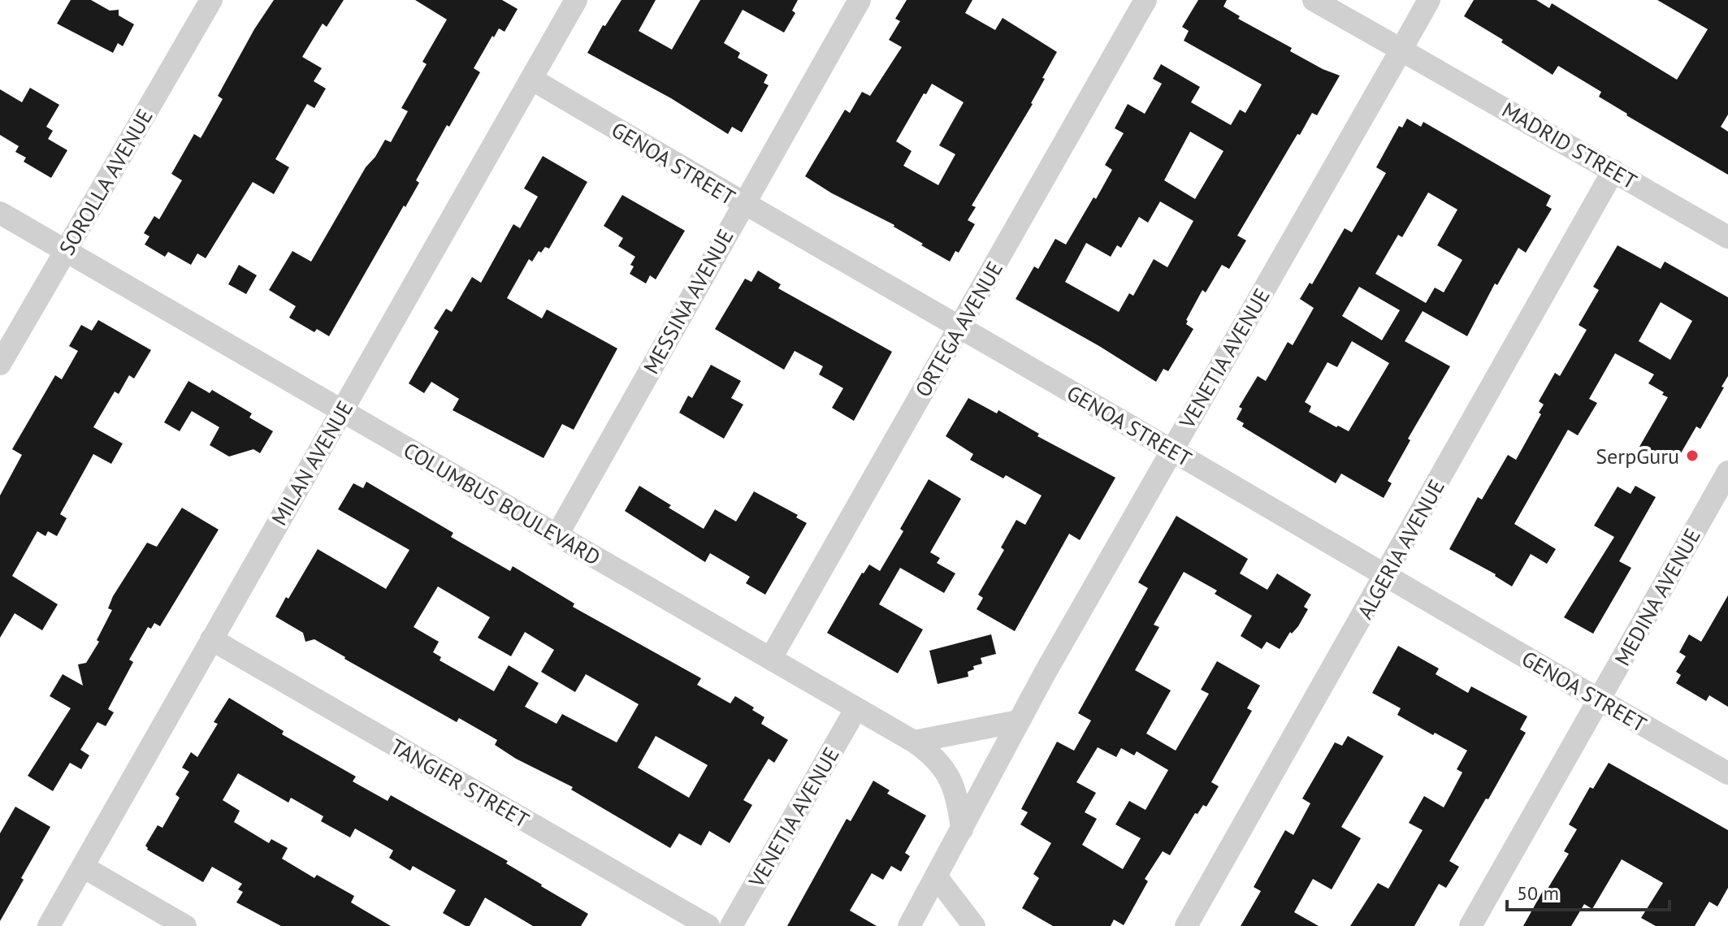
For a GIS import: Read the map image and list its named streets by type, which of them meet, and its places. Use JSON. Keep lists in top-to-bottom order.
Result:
{
  "streets": {
    "street": [
      "MADRID STREET",
      "GENOA STREET",
      "SOROLLA AVENUE",
      "MESSINA AVENUE",
      "ORTEGA AVENUE",
      "VENETIA AVENUE",
      "MILAN AVENUE",
      "COLUMBUS BOULEVARD",
      "ALGERIA AVENUE",
      "MEDINA AVENUE",
      "TANGIER STREET"
    ]
  },
  "crossings": [
    ["MADRID STREET", "VENETIA AVENUE"],
    ["MADRID STREET", "ALGERIA AVENUE"],
    ["GENOA STREET", "MESSINA AVENUE"],
    ["GENOA STREET", "ORTEGA AVENUE"],
    ["GENOA STREET", "VENETIA AVENUE"],
    ["GENOA STREET", "MILAN AVENUE"],
    ["GENOA STREET", "ALGERIA AVENUE"],
    ["GENOA STREET", "MEDINA AVENUE"],
    ["SOROLLA AVENUE", "COLUMBUS BOULEVARD"],
    ["MESSINA AVENUE", "COLUMBUS BOULEVARD"],
    ["ORTEGA AVENUE", "COLUMBUS BOULEVARD"],
    ["VENETIA AVENUE", "COLUMBUS BOULEVARD"],
    ["MILAN AVENUE", "COLUMBUS BOULEVARD"],
    ["MILAN AVENUE", "TANGIER STREET"]
  ],
  "places": ["SerpGuru"],
  "scale_bar": "50 m"
}
